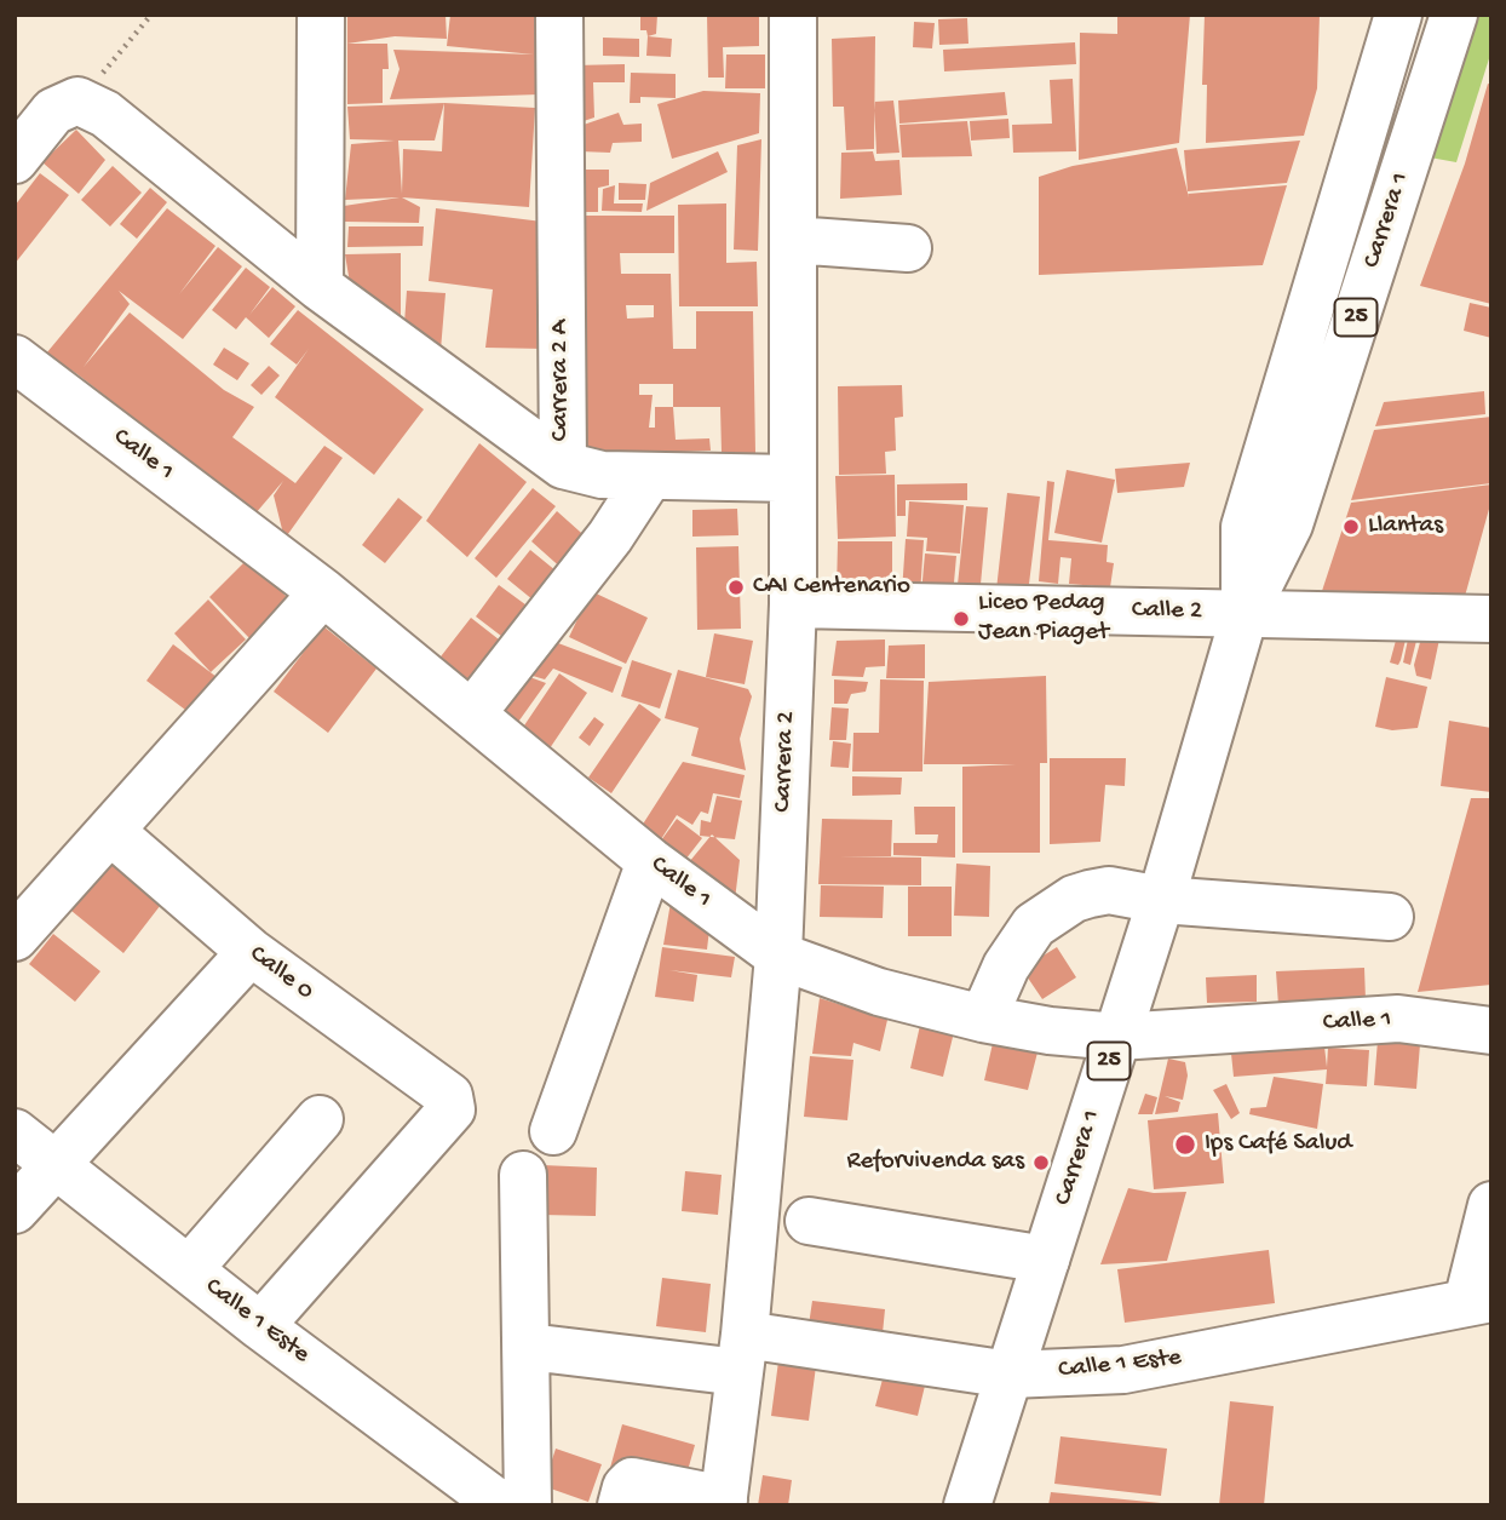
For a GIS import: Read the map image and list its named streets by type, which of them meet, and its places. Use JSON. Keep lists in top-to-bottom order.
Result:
{
  "streets": {
    "street": [
      "Carrera 1",
      "25",
      "Carrera 2 A",
      "Calle 1",
      "Calle 2",
      "Carrera 2",
      "Calle 0",
      "Calle 1 Este"
    ]
  },
  "crossings": [
    ["Carrera 1", "Calle 1"],
    ["Carrera 1", "Calle 2"],
    ["Carrera 1", "Calle 1 Este"],
    ["Carrera 2 A", "Carrera 2"],
    ["Calle 1", "Carrera 2"],
    ["Calle 2", "Carrera 2"],
    ["Carrera 2", "Calle 1 Este"],
    ["Calle 0", "Calle 1 Este"]
  ],
  "places": [
    "Llantas",
    "CAI Centenario",
    "Liceo Pedag Jean Piaget",
    "Ips Café Salud",
    "Reforvivenda sas"
  ]
}
